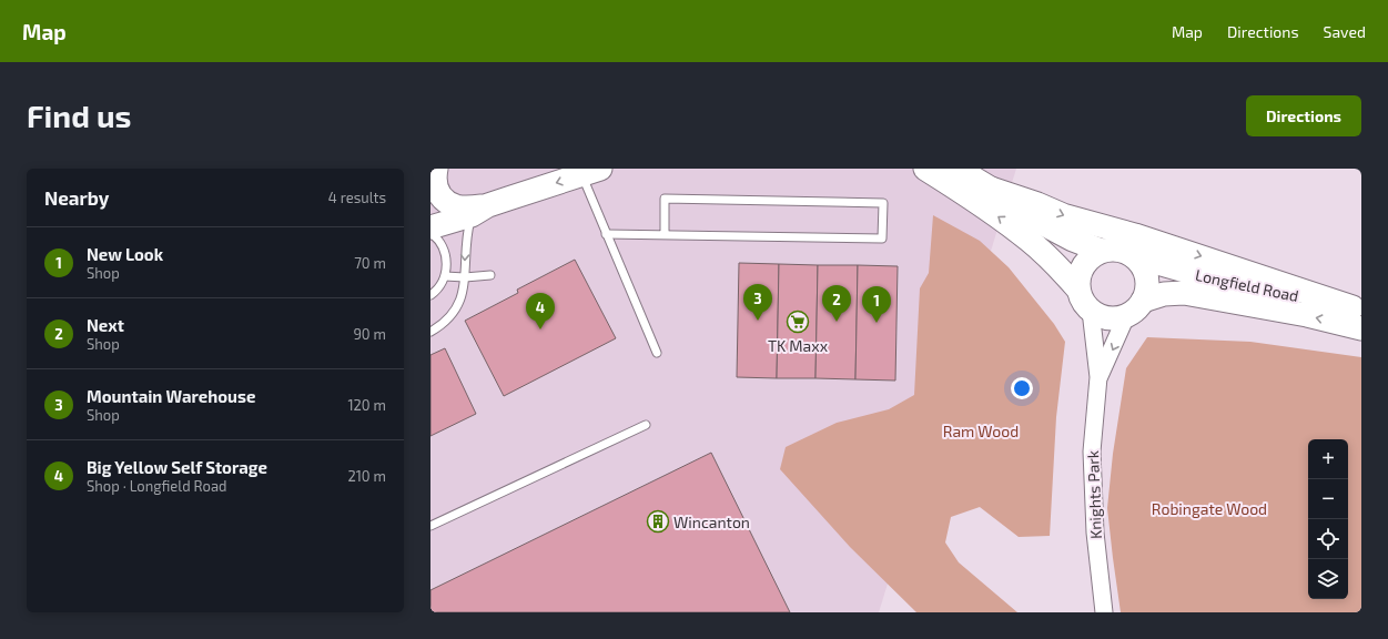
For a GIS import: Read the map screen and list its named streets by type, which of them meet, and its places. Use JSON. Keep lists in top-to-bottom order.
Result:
{
  "streets": {
    "street": ["Longfield Road", "Knights Park"]
  },
  "crossings": [
    ["Longfield Road", "Knights Park"]
  ],
  "parks": ["Ram Wood", "Robingate Wood"],
  "places": {
    "supermarket": ["TK Maxx"],
    "building": ["Wincanton"]
  },
  "page": {
    "header": "Map",
    "nav": ["Map", "Directions", "Saved"],
    "buttons": "Directions",
    "title": "Find us",
    "heading": ["Nearby", "4 results"],
    "list": [
      {
        "mark": "1",
        "name": "New Look",
        "note": "Shop",
        "value": "70 m"
      },
      {
        "mark": "2",
        "name": "Next",
        "note": "Shop",
        "value": "90 m"
      },
      {
        "mark": "3",
        "name": "Mountain Warehouse",
        "note": "Shop",
        "value": "120 m"
      },
      {
        "mark": "4",
        "name": "Big Yellow Self Storage",
        "note": "Shop · Longfield Road",
        "value": "210 m"
      }
    ],
    "pins": [
      "3",
      "2",
      "1",
      "4"
    ],
    "map_buttons": ["+", "−"]
  }
}
